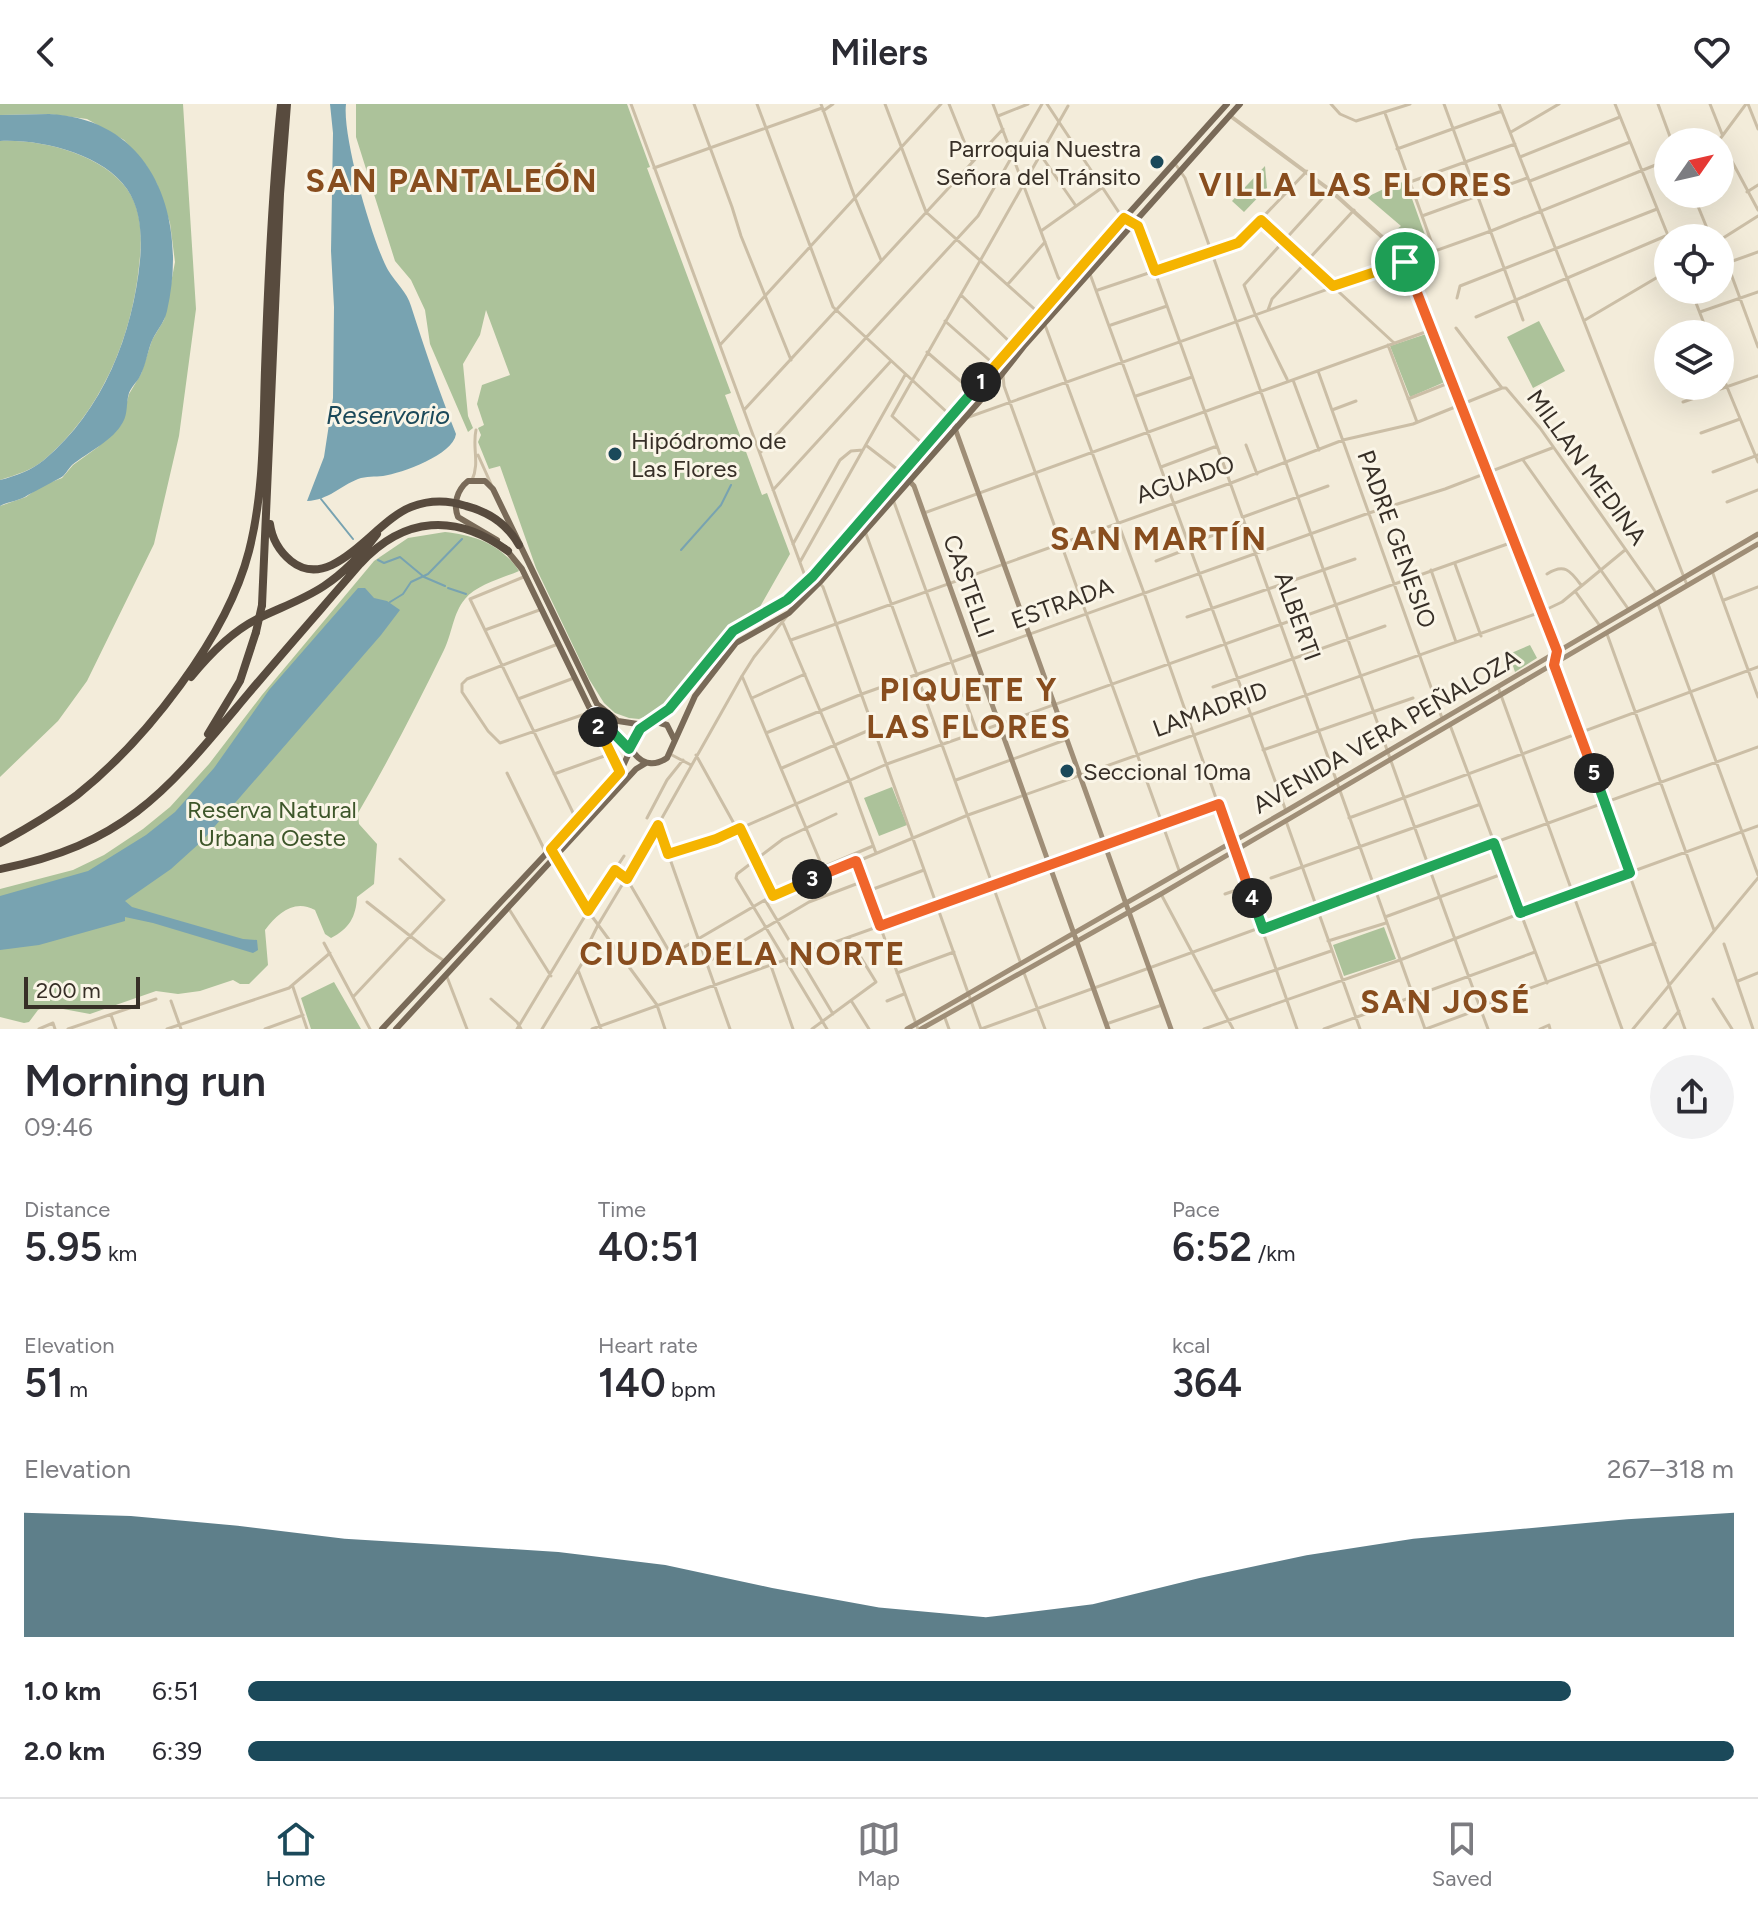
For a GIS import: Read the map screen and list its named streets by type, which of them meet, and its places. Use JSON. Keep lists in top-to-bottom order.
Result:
{
  "streets": {
    "main road": ["CASTELLI", "AVENIDA VERA PEÑALOZA"],
    "street": [
      "MILLAN MEDINA",
      "AGUADO",
      "PADRE GENESIO",
      "ESTRADA",
      "ALBERTI",
      "LAMADRID"
    ]
  },
  "crossings": [
    ["MILLAN MEDINA", "AGUADO"],
    ["MILLAN MEDINA", "ESTRADA"],
    ["MILLAN MEDINA", "LAMADRID"],
    ["MILLAN MEDINA", "AVENIDA VERA PEÑALOZA"],
    ["AGUADO", "PADRE GENESIO"],
    ["AGUADO", "CASTELLI"],
    ["AGUADO", "ALBERTI"],
    ["PADRE GENESIO", "ESTRADA"],
    ["PADRE GENESIO", "LAMADRID"],
    ["PADRE GENESIO", "AVENIDA VERA PEÑALOZA"],
    ["CASTELLI", "ESTRADA"],
    ["CASTELLI", "LAMADRID"],
    ["CASTELLI", "AVENIDA VERA PEÑALOZA"],
    ["ESTRADA", "ALBERTI"],
    ["ALBERTI", "LAMADRID"],
    ["ALBERTI", "AVENIDA VERA PEÑALOZA"]
  ],
  "districts": [
    "SAN PANTALEÓN",
    "VILLA LAS FLORES",
    "SAN MARTÍN",
    "PIQUETE Y LAS FLORES",
    "CIUDADELA NORTE",
    "SAN JOSÉ"
  ],
  "water": ["Reservorio"],
  "parks": ["Reserva Natural Urbana Oeste"],
  "places": ["Parroquia Nuestra Señora del Tránsito", "Hipódromo de Las Flores", "Seccional 10ma"],
  "scale_bar": "200 m",
  "north": "top right",
  "page": {
    "header": "Milers",
    "pins": [
      "1",
      "2",
      "5",
      "3",
      "4"
    ],
    "scale": "200 m",
    "heading": ["Morning run", "09:46"],
    "stats": [
      ["Distance", "5.95 km"],
      ["Time", "40:51"],
      ["Pace", "6:52 /km"],
      ["Elevation", "51 m"],
      ["Heart rate", "140 bpm"],
      ["kcal", "364"]
    ],
    "chart": ["Elevation", "267–318 m"],
    "list": [
      {
        "name": "1.0 km",
        "note": "6:51"
      },
      {
        "name": "2.0 km",
        "note": "6:39"
      }
    ],
    "tabs": ["Home", "Map", "Saved"]
  }
}
